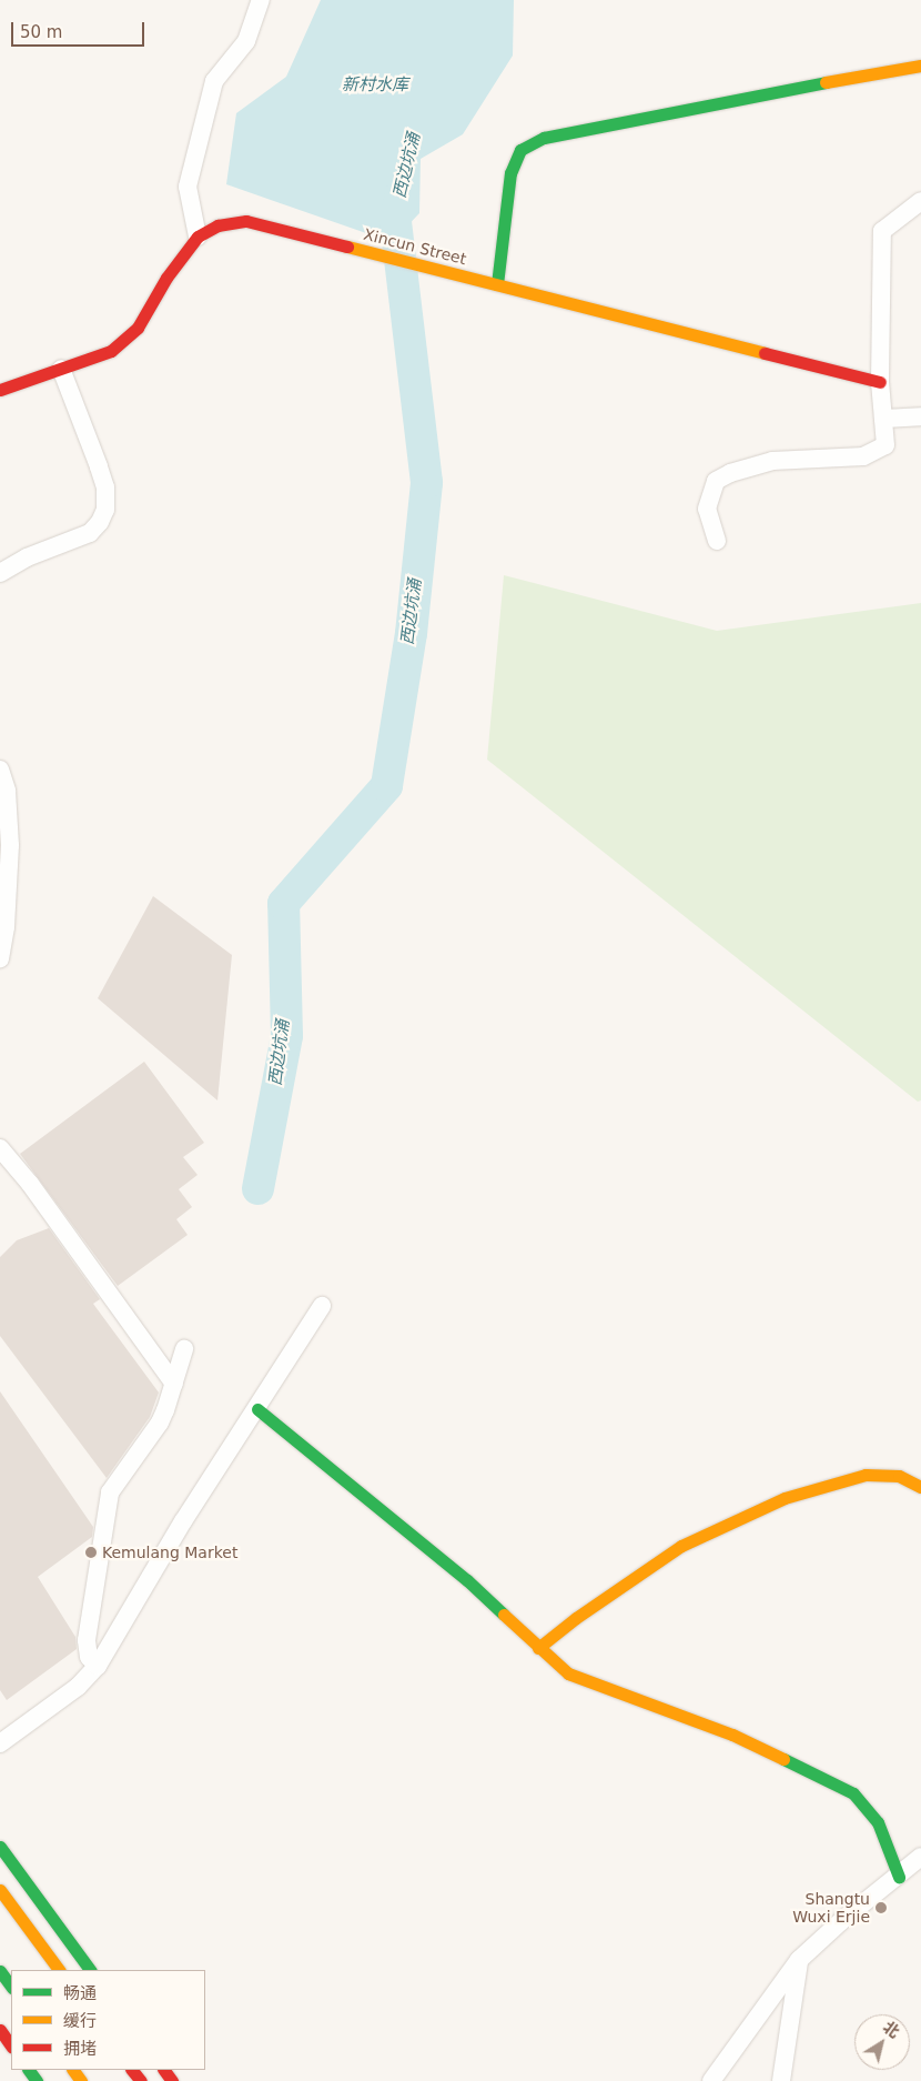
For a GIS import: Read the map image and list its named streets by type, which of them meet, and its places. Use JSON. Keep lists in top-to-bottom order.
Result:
{
  "streets": {
    "main road": ["Xincun Street"]
  },
  "water": ["新村水库", "西边坑涌"],
  "places": ["Kemulang Market", "Shangtu Wuxi Erjie"],
  "legend": ["畅通", "缓行", "拥堵"],
  "scale_bar": "50 m",
  "north": "top right"
}
